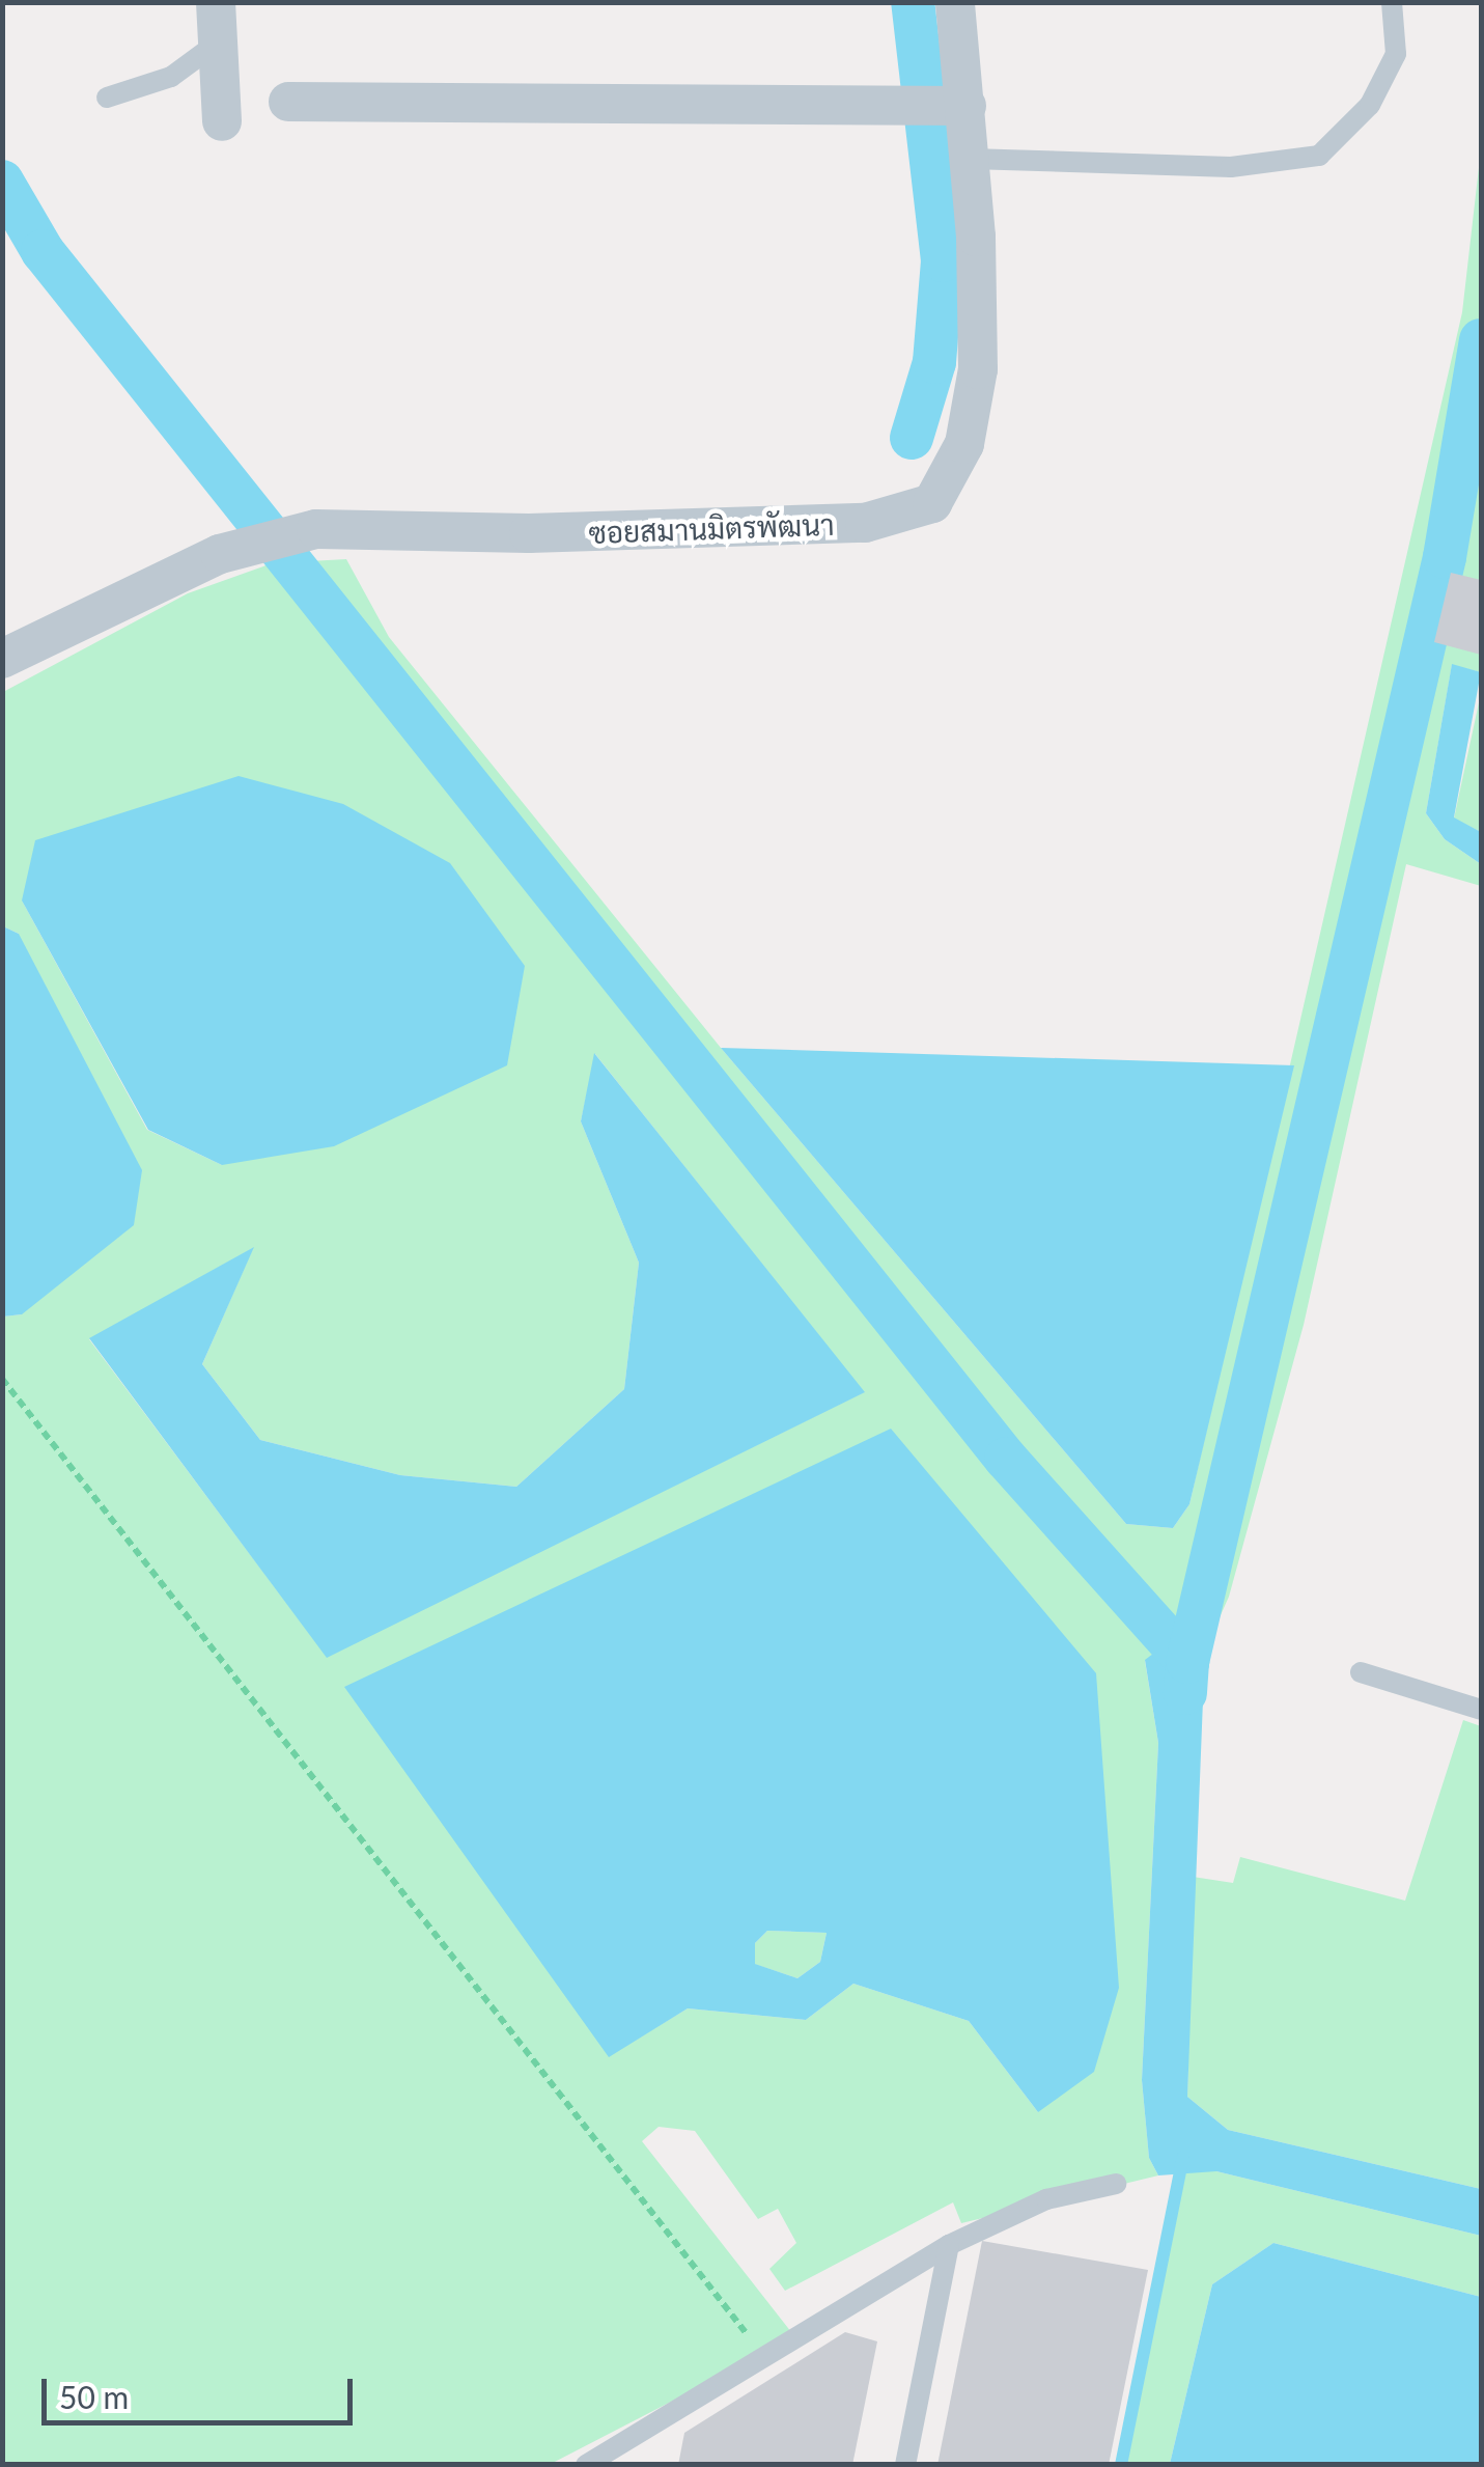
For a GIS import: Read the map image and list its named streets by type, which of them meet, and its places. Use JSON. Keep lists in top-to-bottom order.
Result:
{
  "streets": {
    "street": ["ซอยสมานมิตรพัฒนา"]
  },
  "scale_bar": "50 m"
}
